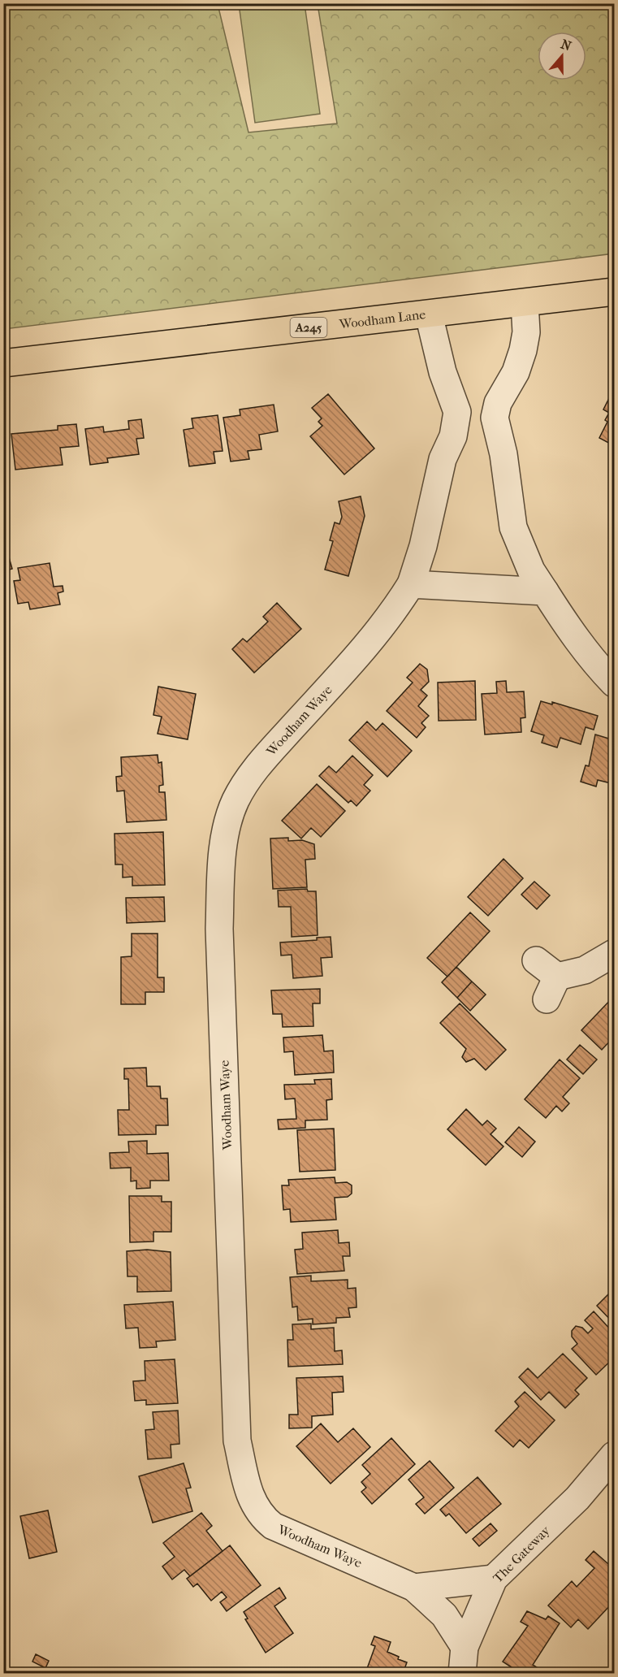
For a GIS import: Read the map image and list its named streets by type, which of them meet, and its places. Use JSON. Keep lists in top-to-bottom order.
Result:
{
  "streets": {
    "main road": ["Woodham Lane", "A245"],
    "street": ["Woodham Waye", "The Gateway"]
  },
  "crossings": [
    ["Woodham Lane", "Woodham Waye"]
  ],
  "north": "top"
}
